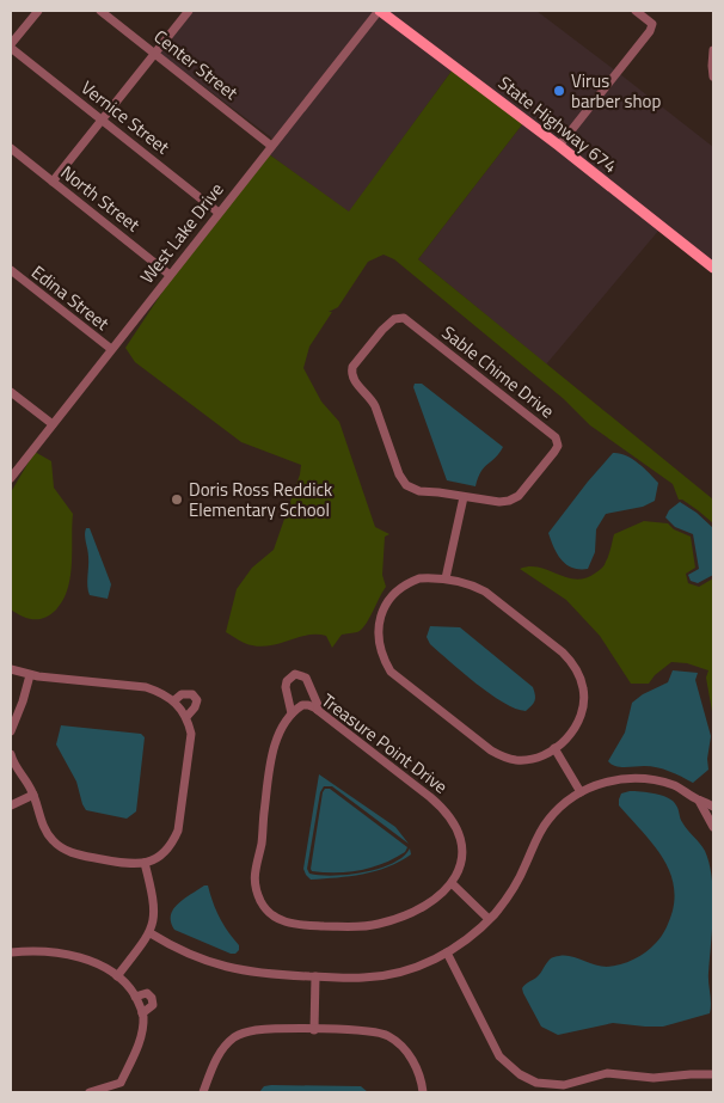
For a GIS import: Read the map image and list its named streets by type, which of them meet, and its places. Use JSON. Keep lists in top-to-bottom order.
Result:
{
  "streets": {
    "main road": ["State Highway 674"],
    "street": [
      "Center Street",
      "Vernice Street",
      "North Street",
      "West Lake Drive",
      "Edina Street",
      "Sable Chime Drive",
      "Treasure Point Drive"
    ]
  },
  "crossings": [
    ["Center Street", "West Lake Drive"],
    ["Vernice Street", "West Lake Drive"],
    ["State Highway 674", "West Lake Drive"],
    ["North Street", "West Lake Drive"],
    ["West Lake Drive", "Edina Street"]
  ],
  "places": ["Virus barber shop", "Doris Ross Reddick Elementary School"]
}
